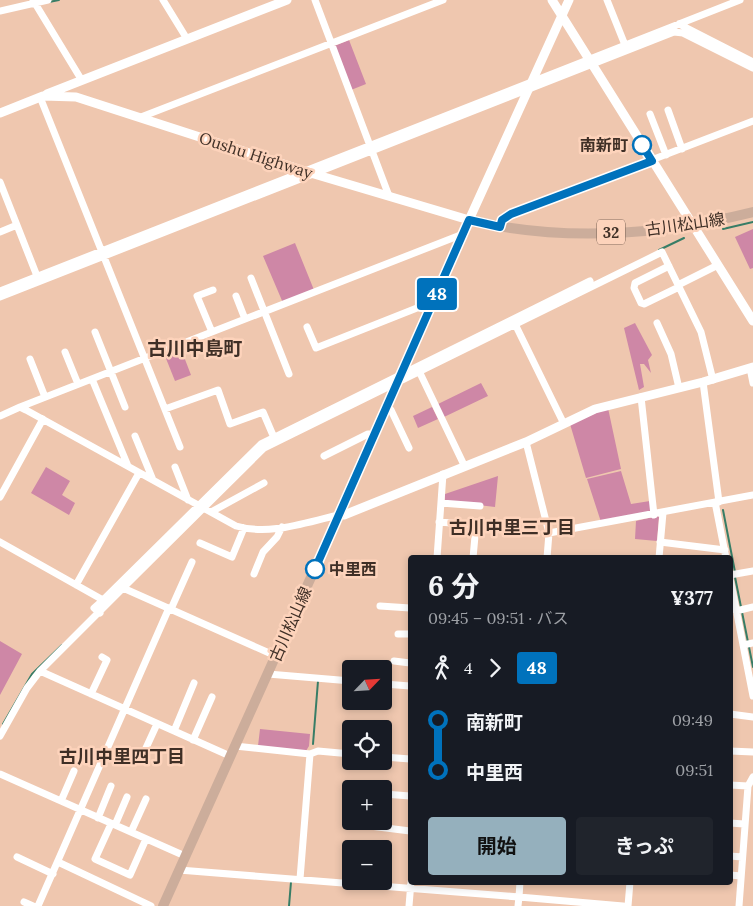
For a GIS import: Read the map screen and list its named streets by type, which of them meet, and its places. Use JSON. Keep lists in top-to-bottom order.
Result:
{
  "streets": {
    "main road": ["古川松山線", "32"],
    "street": ["Oushu Highway"]
  },
  "crossings": [
    ["Oushu Highway", "古川松山線"]
  ],
  "districts": ["古川中島町", "古川中里三丁目", "古川中里四丁目"],
  "places": ["南新町", "中里西"],
  "lines": ["bus line 48"],
  "north": "top right",
  "page": {
    "on_map": "48",
    "heading": ["6 分", "09:45 – 09:51 · バス", "¥377"],
    "legs": ["4", "48"],
    "map_buttons": ["+", "−"],
    "list": [
      {
        "name": "南新町",
        "value": "09:49"
      },
      {
        "name": "中里西",
        "value": "09:51"
      }
    ],
    "buttons": ["開始", "きっぷ"]
  }
}
